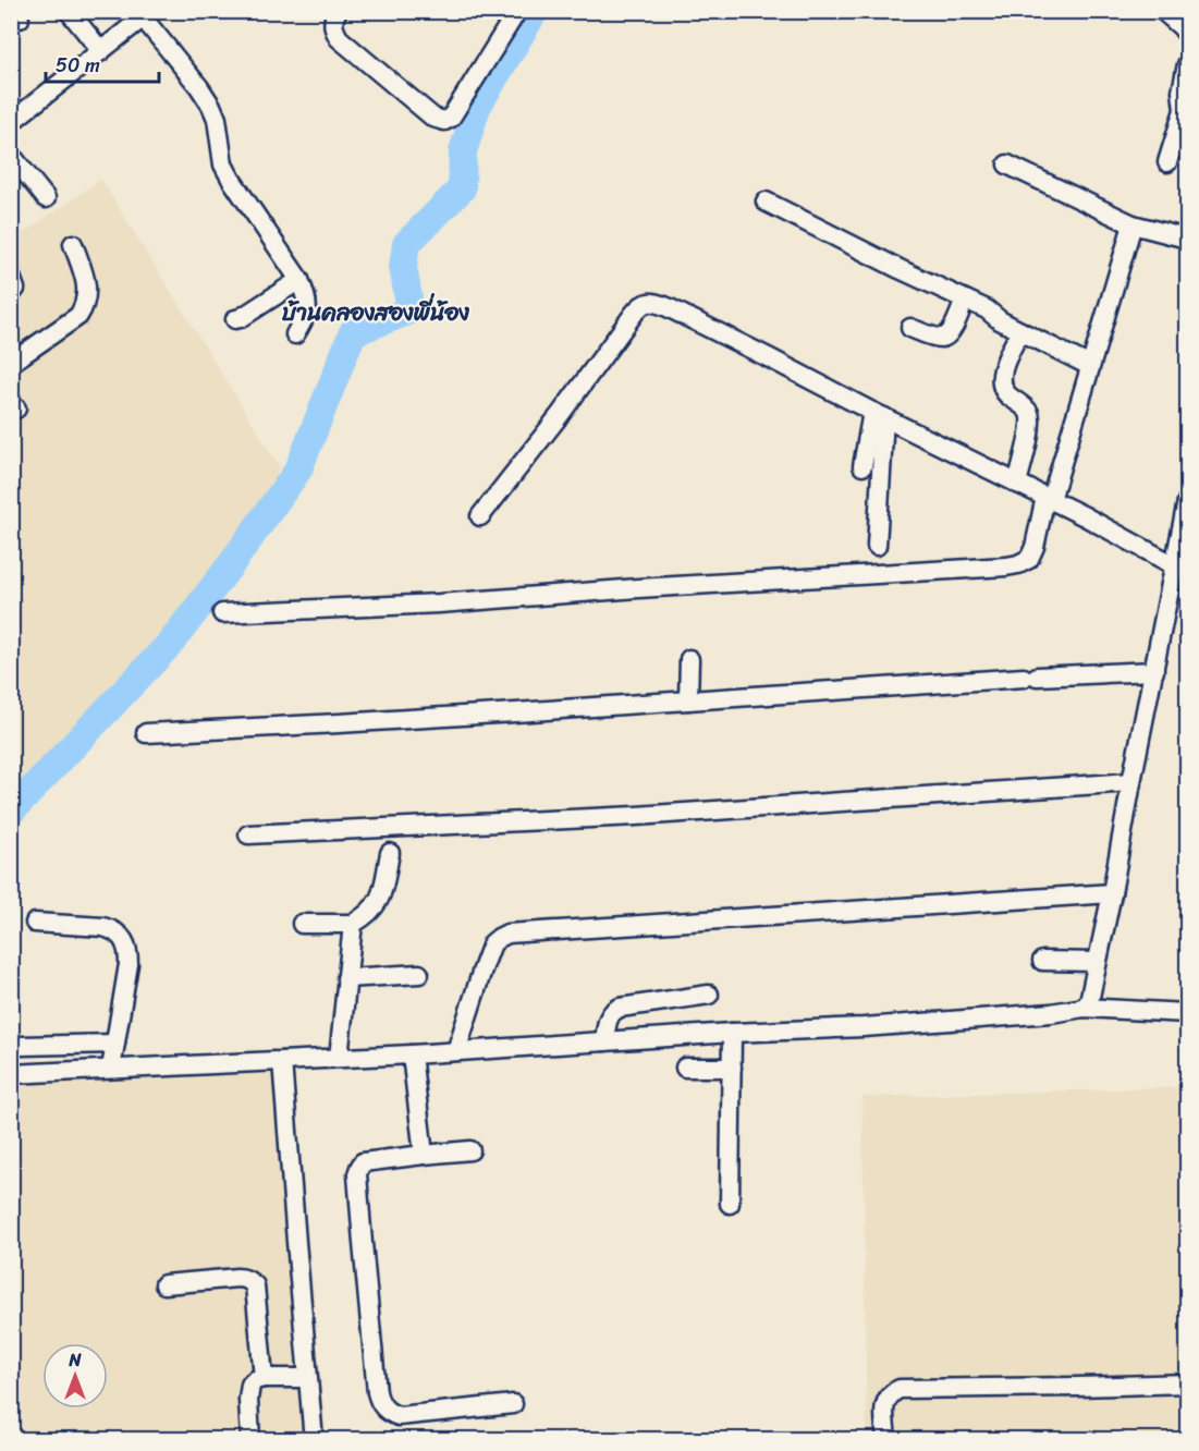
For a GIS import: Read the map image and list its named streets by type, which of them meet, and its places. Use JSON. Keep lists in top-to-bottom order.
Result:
{
  "districts": ["บ้านคลองสองพี่น้อง"],
  "scale_bar": "50 m",
  "north": "top"
}
